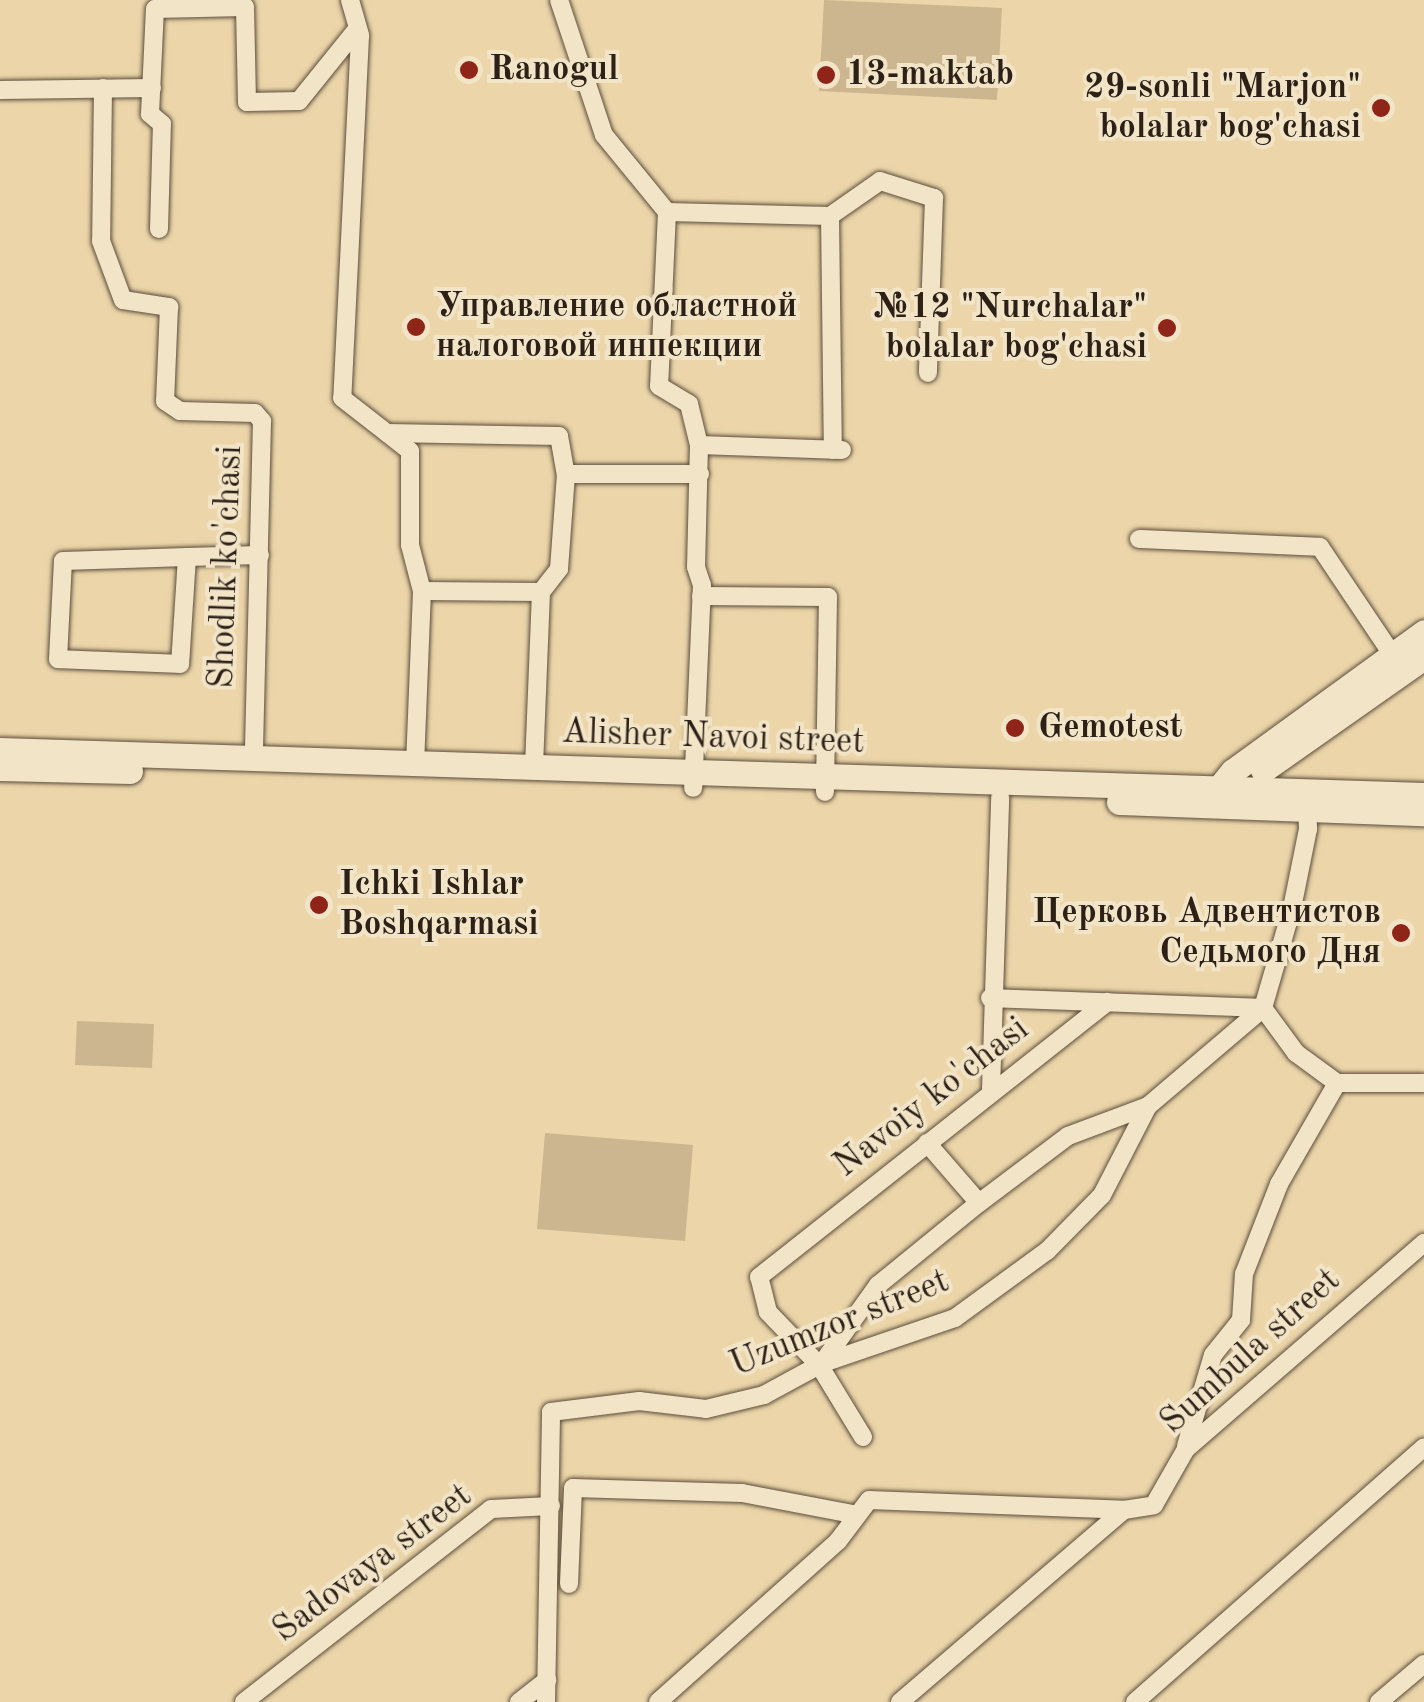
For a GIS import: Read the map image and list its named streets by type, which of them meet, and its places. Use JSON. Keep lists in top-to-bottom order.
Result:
{
  "streets": {
    "main road": ["Alisher Navoi street"],
    "street": [
      "Shodlik ko'chasi",
      "Navoiy ko'chasi",
      "Uzumzor street",
      "Sumbula street",
      "Sadovaya street"
    ]
  },
  "crossings": [
    ["Shodlik ko'chasi", "Alisher Navoi street"],
    ["Navoiy ko'chasi", "Uzumzor street"],
    ["Uzumzor street", "Sadovaya street"]
  ],
  "places": [
    "Ranogul",
    "13-maktab",
    "29-sonli \"Marjon\" bolalar bog'chasi",
    "Управление областной налоговой инпекции",
    "№12 \"Nurchalar\" bolalar bog'chasi",
    "Gemotest",
    "Ichki Ishlar Boshqarmasi",
    "Церковь Адвентистов Седьмого Дня"
  ]
}
